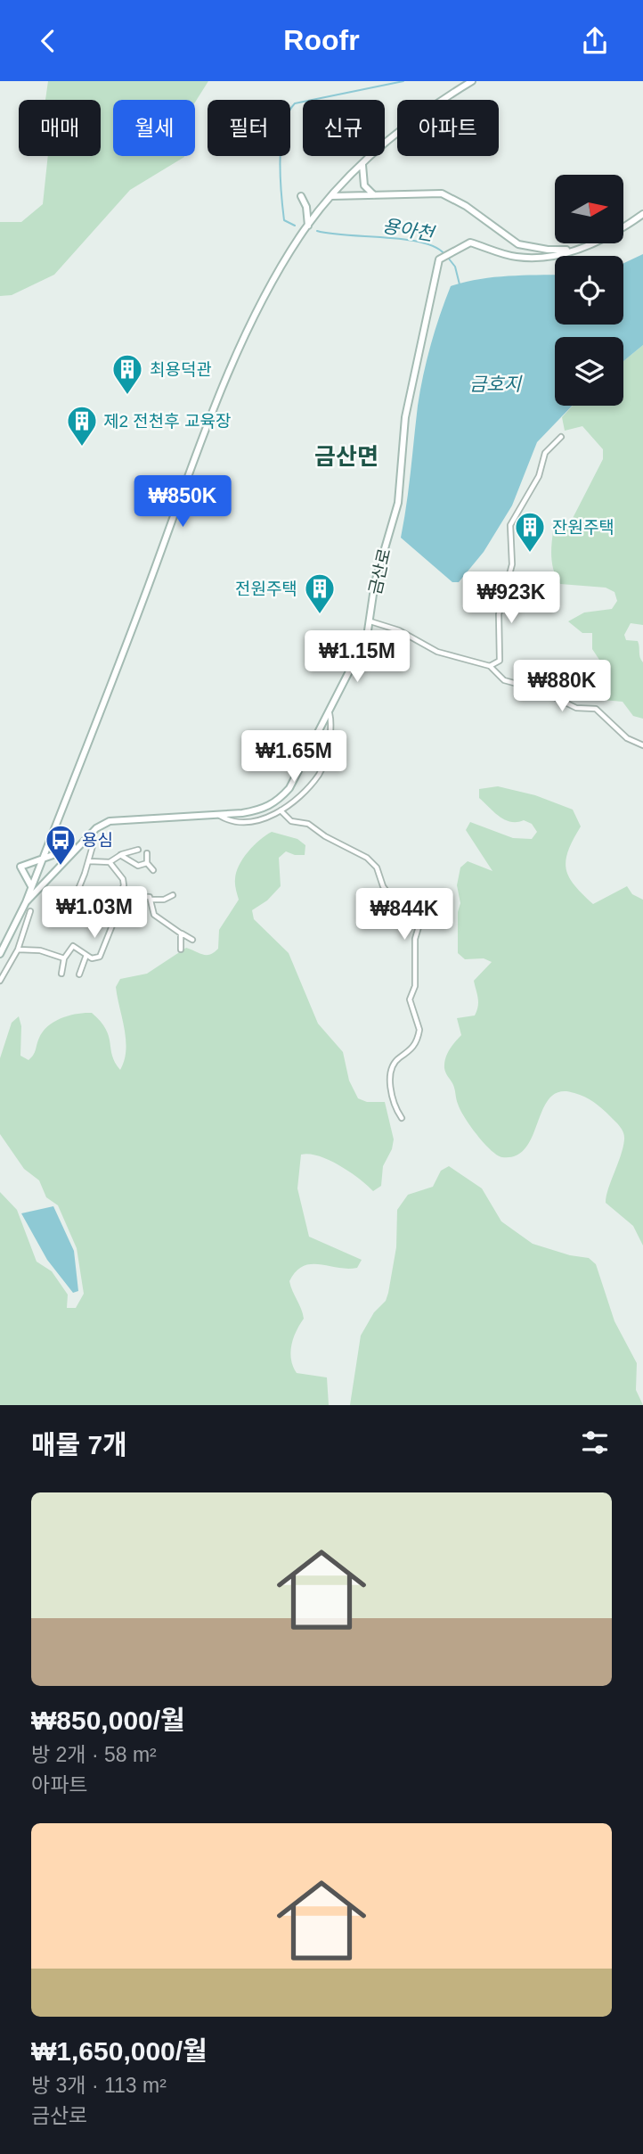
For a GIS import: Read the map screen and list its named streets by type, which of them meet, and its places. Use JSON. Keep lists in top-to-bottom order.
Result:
{
  "streets": {
    "street": ["금산로"]
  },
  "districts": ["금산면"],
  "water": ["용아천", "금호지"],
  "places": {
    "building": [
      "최용덕관",
      "제2 전천후 교육장",
      "잔원주택",
      "전원주택"
    ],
    "bus stop": ["용심"]
  },
  "north": "right",
  "page": {
    "header": "Roofr",
    "chip": [
      "매매",
      "월세",
      "필터",
      "신규",
      "아파트"
    ],
    "price": [
      "₩850K",
      "₩923K",
      "₩1.15M",
      "₩880K",
      "₩1.65M",
      "₩1.03M",
      "₩844K"
    ],
    "heading": "매물 7개",
    "list": [
      {
        "name": "₩850,000/월",
        "note": "방 2개 · 58 m² · 아파트"
      },
      {
        "name": "₩1,650,000/월",
        "note": "방 3개 · 113 m² · 금산로"
      }
    ]
  }
}
